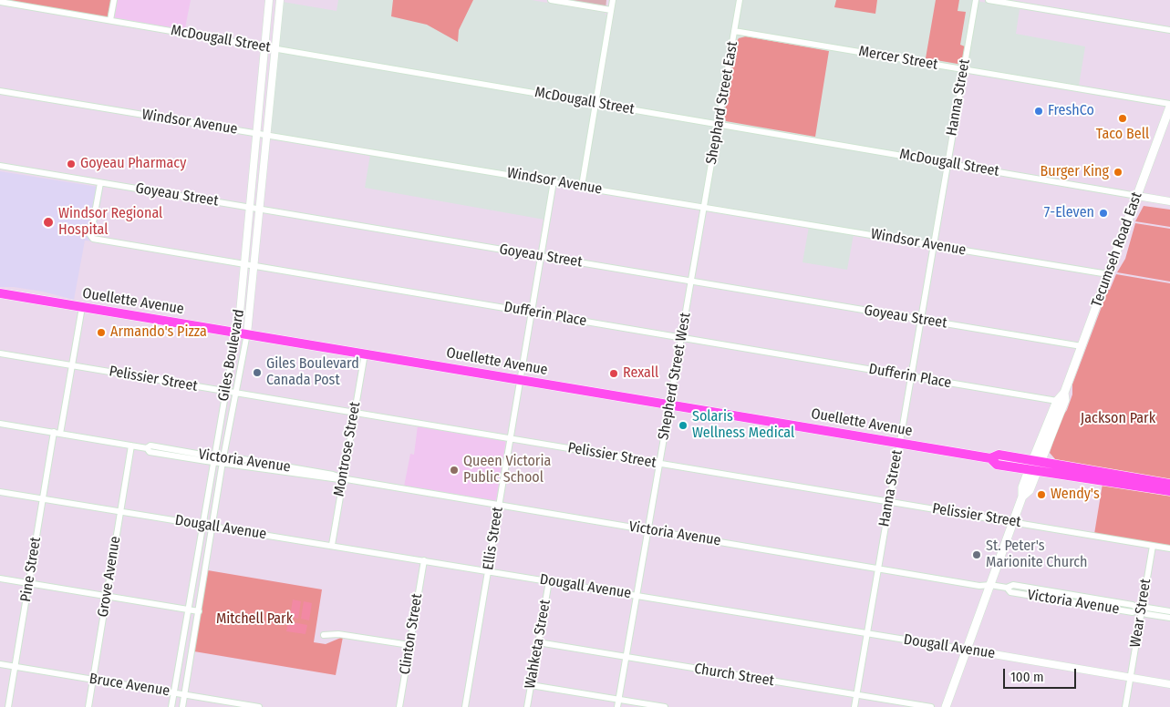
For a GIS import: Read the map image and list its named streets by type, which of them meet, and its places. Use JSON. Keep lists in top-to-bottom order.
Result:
{
  "streets": {
    "main road": ["Tecumseh Road East", "Ouellette Avenue"],
    "street": [
      "McDougall Street",
      "Mercer Street",
      "Hanna Street",
      "Shephard Street East",
      "Windsor Avenue",
      "Goyeau Street",
      "Dufferin Place",
      "Giles Boulevard",
      "Shepherd Street West",
      "Pelissier Street",
      "Montrose Street",
      "Victoria Avenue",
      "Dougall Avenue",
      "Ellis Street",
      "Pine Street",
      "Grove Avenue",
      "Wear Street",
      "Clinton Street",
      "Wahketa Street",
      "Church Street",
      "Bruce Avenue"
    ]
  },
  "crossings": [
    ["McDougall Street", "Hanna Street"],
    ["McDougall Street", "Shephard Street East"],
    ["McDougall Street", "Tecumseh Road East"],
    ["McDougall Street", "Giles Boulevard"],
    ["Mercer Street", "Hanna Street"],
    ["Mercer Street", "Shephard Street East"],
    ["Mercer Street", "Tecumseh Road East"],
    ["Hanna Street", "Windsor Avenue"],
    ["Hanna Street", "Goyeau Street"],
    ["Hanna Street", "Ouellette Avenue"],
    ["Hanna Street", "Dufferin Place"],
    ["Hanna Street", "Pelissier Street"],
    ["Hanna Street", "Victoria Avenue"],
    ["Hanna Street", "Dougall Avenue"],
    ["Hanna Street", "Church Street"],
    ["Shephard Street East", "Windsor Avenue"],
    ["Shephard Street East", "Shepherd Street West"],
    ["Windsor Avenue", "Tecumseh Road East"],
    ["Windsor Avenue", "Giles Boulevard"],
    ["Windsor Avenue", "Shepherd Street West"],
    ["Windsor Avenue", "Ellis Street"],
    ["Goyeau Street", "Tecumseh Road East"],
    ["Goyeau Street", "Dufferin Place"],
    ["Goyeau Street", "Giles Boulevard"],
    ["Goyeau Street", "Shepherd Street West"],
    ["Goyeau Street", "Ellis Street"],
    ["Tecumseh Road East", "Ouellette Avenue"],
    ["Tecumseh Road East", "Dufferin Place"],
    ["Ouellette Avenue", "Giles Boulevard"],
    ["Ouellette Avenue", "Shepherd Street West"],
    ["Ouellette Avenue", "Montrose Street"],
    ["Ouellette Avenue", "Ellis Street"],
    ["Ouellette Avenue", "Pine Street"],
    ["Dufferin Place", "Giles Boulevard"],
    ["Dufferin Place", "Shepherd Street West"],
    ["Dufferin Place", "Ellis Street"],
    ["Giles Boulevard", "Pelissier Street"],
    ["Giles Boulevard", "Victoria Avenue"],
    ["Giles Boulevard", "Dougall Avenue"],
    ["Giles Boulevard", "Bruce Avenue"],
    ["Shepherd Street West", "Pelissier Street"],
    ["Shepherd Street West", "Victoria Avenue"],
    ["Shepherd Street West", "Dougall Avenue"],
    ["Shepherd Street West", "Church Street"],
    ["Pelissier Street", "Montrose Street"],
    ["Pelissier Street", "Ellis Street"],
    ["Pelissier Street", "Pine Street"],
    ["Pelissier Street", "Wear Street"],
    ["Montrose Street", "Victoria Avenue"],
    ["Montrose Street", "Dougall Avenue"],
    ["Victoria Avenue", "Ellis Street"],
    ["Victoria Avenue", "Pine Street"],
    ["Victoria Avenue", "Grove Avenue"],
    ["Victoria Avenue", "Wear Street"],
    ["Dougall Avenue", "Ellis Street"],
    ["Dougall Avenue", "Pine Street"],
    ["Dougall Avenue", "Grove Avenue"],
    ["Dougall Avenue", "Wear Street"],
    ["Dougall Avenue", "Clinton Street"],
    ["Dougall Avenue", "Wahketa Street"],
    ["Pine Street", "Bruce Avenue"],
    ["Grove Avenue", "Bruce Avenue"],
    ["Wahketa Street", "Church Street"]
  ],
  "parks": ["Jackson Park", "Mitchell Park"],
  "places": [
    "FreshCo",
    "Taco Bell",
    "Goyeau Pharmacy",
    "Burger King",
    "7-Eleven",
    "Windsor Regional Hospital",
    "Armando's Pizza",
    "Giles Boulevard Canada Post",
    "Rexall",
    "Solaris Wellness Medical",
    "Queen Victoria Public School",
    "Wendy's",
    "St. Peter's Marionite Church"
  ],
  "scale_bar": "100 m"
}
